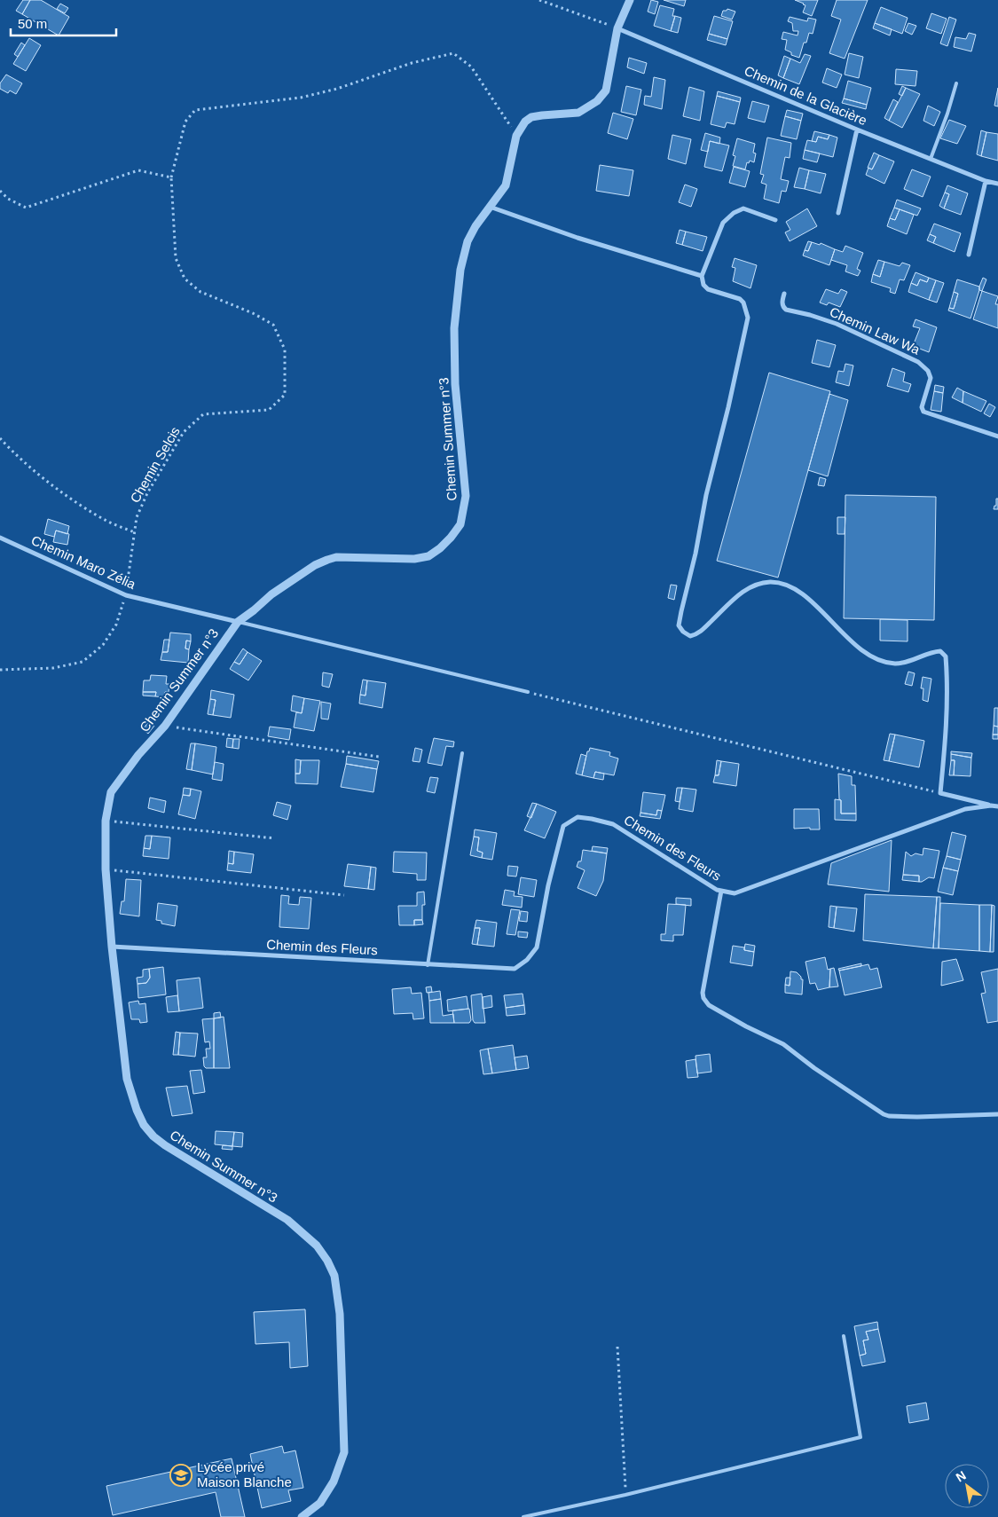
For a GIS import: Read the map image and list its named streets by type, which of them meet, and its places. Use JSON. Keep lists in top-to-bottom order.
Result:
{
  "streets": {
    "street": [
      "Chemin de la Glacière",
      "Chemin Law Wa",
      "Chemin Summer n°3",
      "Chemin Maro Zélia",
      "Chemin des Fleurs"
    ],
    "path": ["Chemin Selcis"]
  },
  "crossings": [
    ["Chemin de la Glacière", "Chemin Summer n°3"],
    ["Chemin Summer n°3", "Chemin Selcis"],
    ["Chemin Summer n°3", "Chemin Maro Zélia"],
    ["Chemin Summer n°3", "Chemin des Fleurs"],
    ["Chemin Selcis", "Chemin Maro Zélia"]
  ],
  "places": {
    "school or university": ["Lycée privé Maison Blanche"]
  },
  "scale_bar": "50 m",
  "north": "top left"
}
